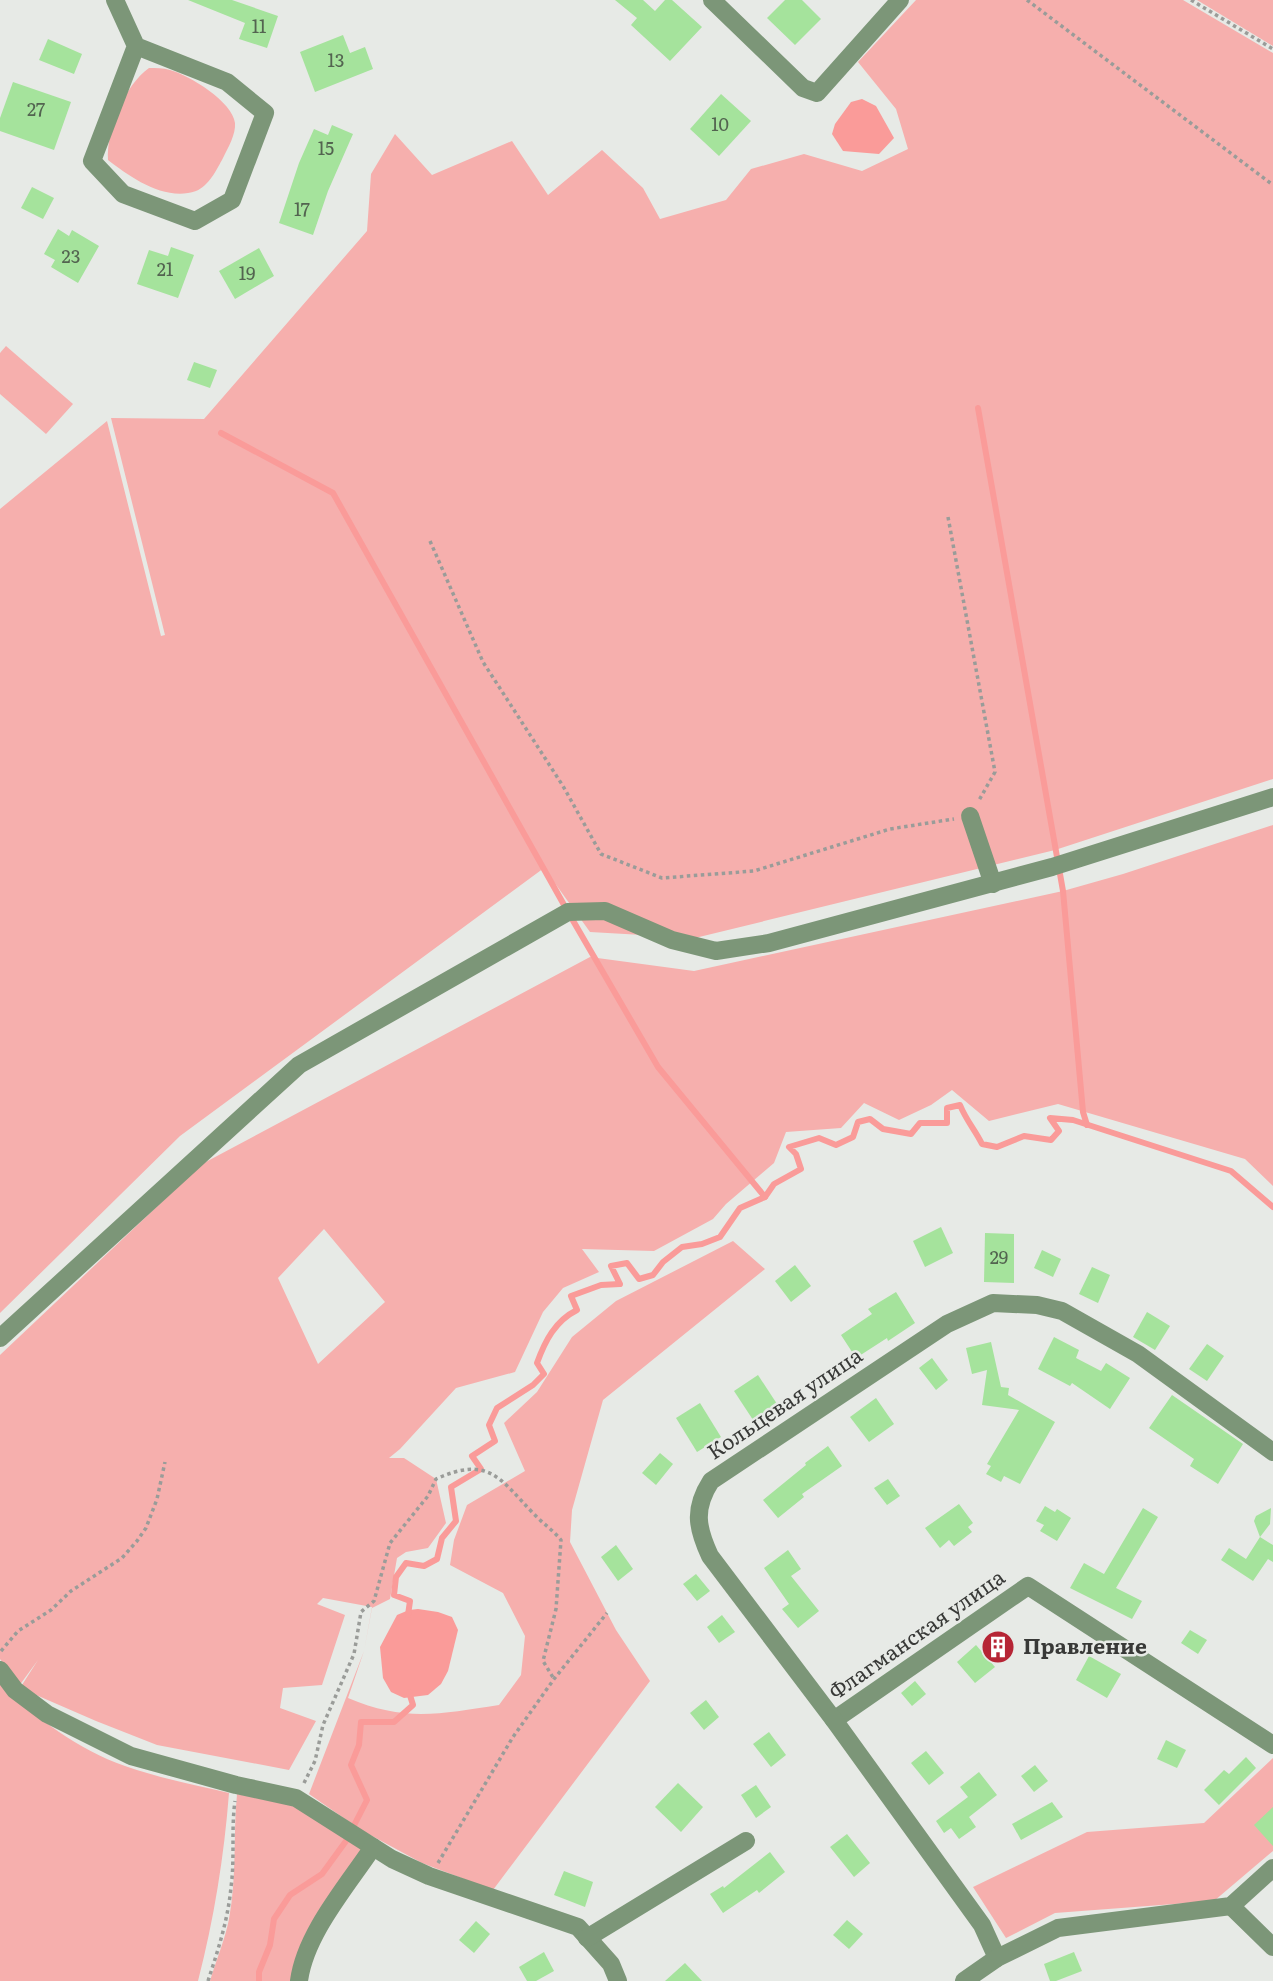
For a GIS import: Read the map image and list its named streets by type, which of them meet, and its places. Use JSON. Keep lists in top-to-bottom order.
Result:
{
  "streets": {
    "street": ["Кольцевая улица", "Флагманская улица"]
  },
  "crossings": [
    ["Кольцевая улица", "Флагманская улица"]
  ],
  "places": {
    "building": ["Правление"]
  },
  "house_numbers": [
    "11",
    "13",
    "27",
    "10",
    "15",
    "17",
    "23",
    "21",
    "19",
    "29"
  ]
}
